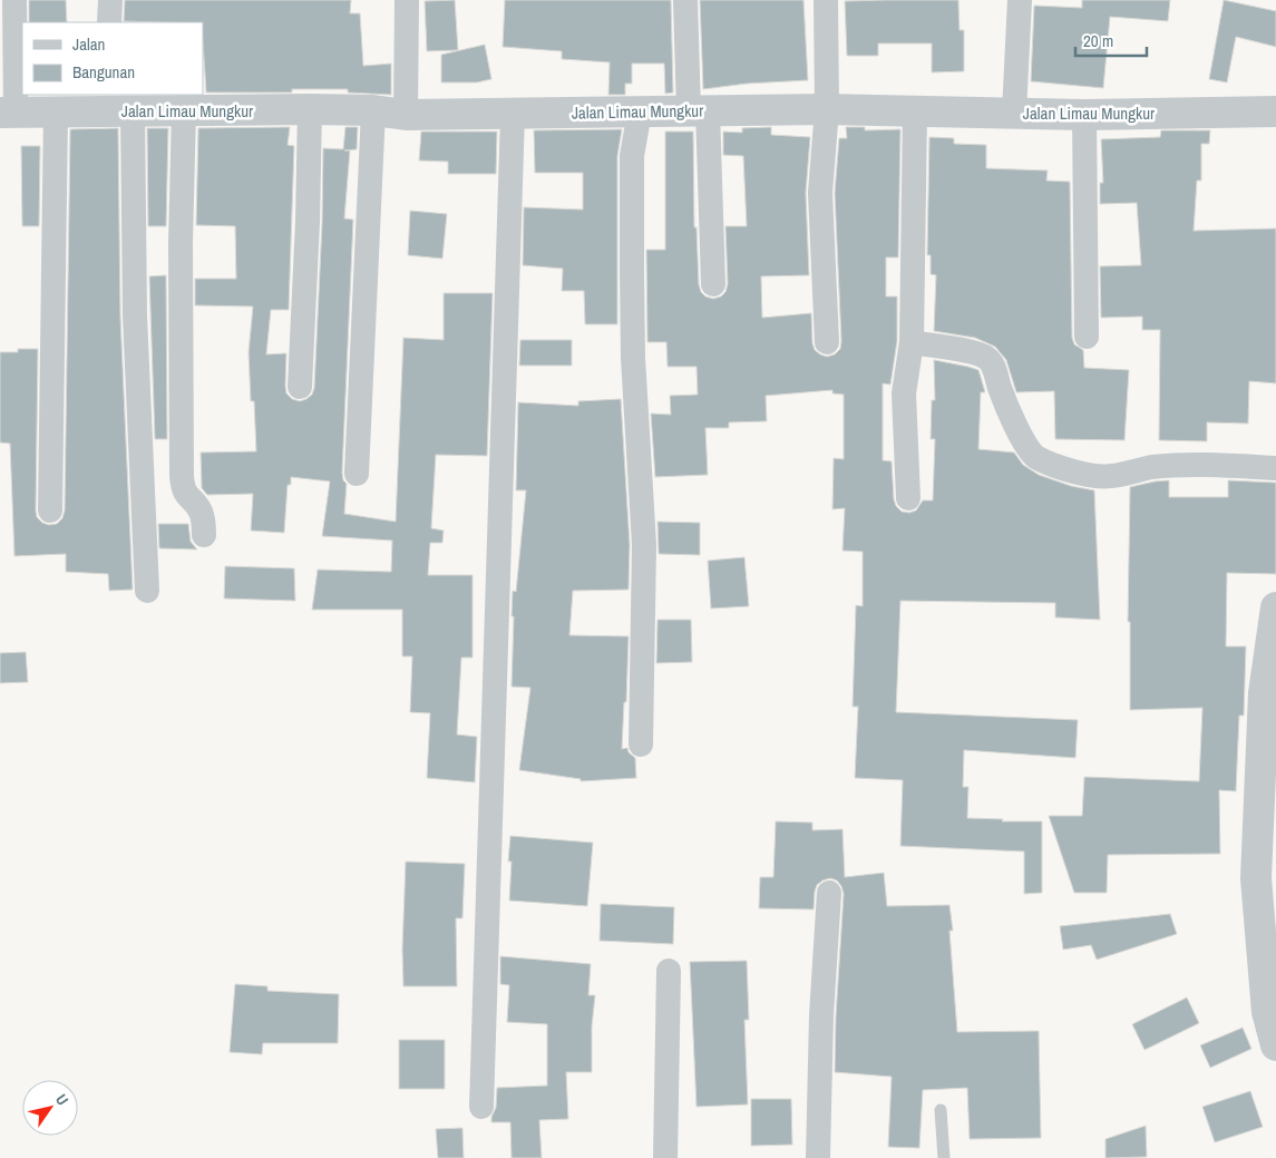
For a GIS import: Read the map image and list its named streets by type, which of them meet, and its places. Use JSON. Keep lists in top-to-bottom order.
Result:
{
  "streets": {
    "street": ["Jalan Limau Mungkur"]
  },
  "legend": ["Jalan", "Bangunan"],
  "scale_bar": "20 m",
  "north": "top right"
}
